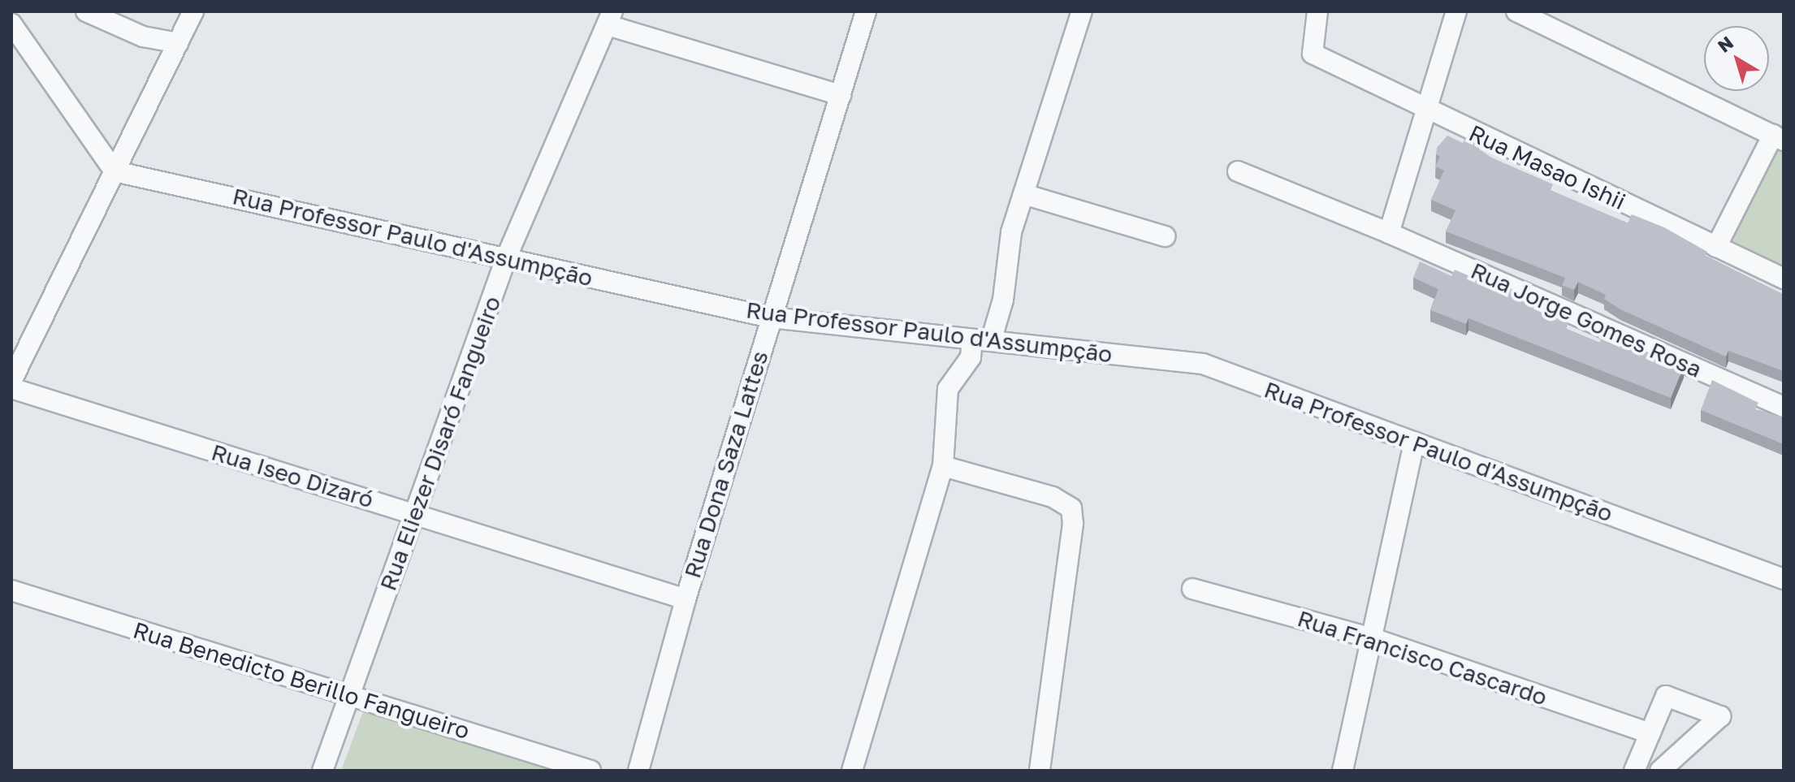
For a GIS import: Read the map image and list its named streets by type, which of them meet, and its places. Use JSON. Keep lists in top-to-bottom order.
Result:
{
  "streets": {
    "street": [
      "Rua Masao Ishii",
      "Rua Professor Paulo d'Assumpção",
      "Rua Jorge Gomes Rosa",
      "Rua Eliezer Disaró Fangueiro",
      "Rua Dona Saza Lattes",
      "Rua Iseo Dizaró",
      "Rua Francisco Cascardo",
      "Rua Benedicto Berillo Fangueiro"
    ]
  },
  "crossings": [
    ["Rua Professor Paulo d'Assumpção", "Rua Eliezer Disaró Fangueiro"],
    ["Rua Professor Paulo d'Assumpção", "Rua Dona Saza Lattes"],
    ["Rua Eliezer Disaró Fangueiro", "Rua Iseo Dizaró"],
    ["Rua Eliezer Disaró Fangueiro", "Rua Benedicto Berillo Fangueiro"],
    ["Rua Dona Saza Lattes", "Rua Iseo Dizaró"]
  ],
  "north": "top left"
}
